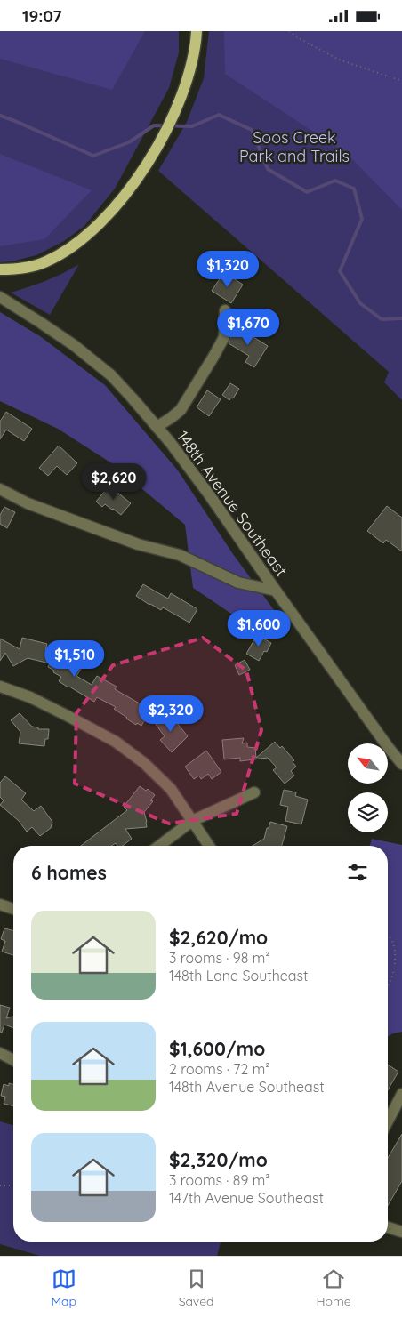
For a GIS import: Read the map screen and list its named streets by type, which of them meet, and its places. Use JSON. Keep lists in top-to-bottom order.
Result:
{
  "streets": {
    "street": ["148th Avenue Southeast"]
  },
  "parks": ["Soos Creek Park and Trails"],
  "north": "top left",
  "page": {
    "status": "19:07",
    "price": [
      "$1,320",
      "$1,670",
      "$2,620",
      "$1,600",
      "$1,510",
      "$2,320"
    ],
    "heading": "6 homes",
    "list": [
      {
        "name": "$2,620/mo",
        "note": "3 rooms · 98 m² · 148th Lane Southeast"
      },
      {
        "name": "$1,600/mo",
        "note": "2 rooms · 72 m² · 148th Avenue Southeast"
      },
      {
        "name": "$2,320/mo",
        "note": "3 rooms · 89 m² · 147th Avenue Southeast"
      }
    ],
    "tabs": ["Map", "Saved", "Home"]
  }
}
